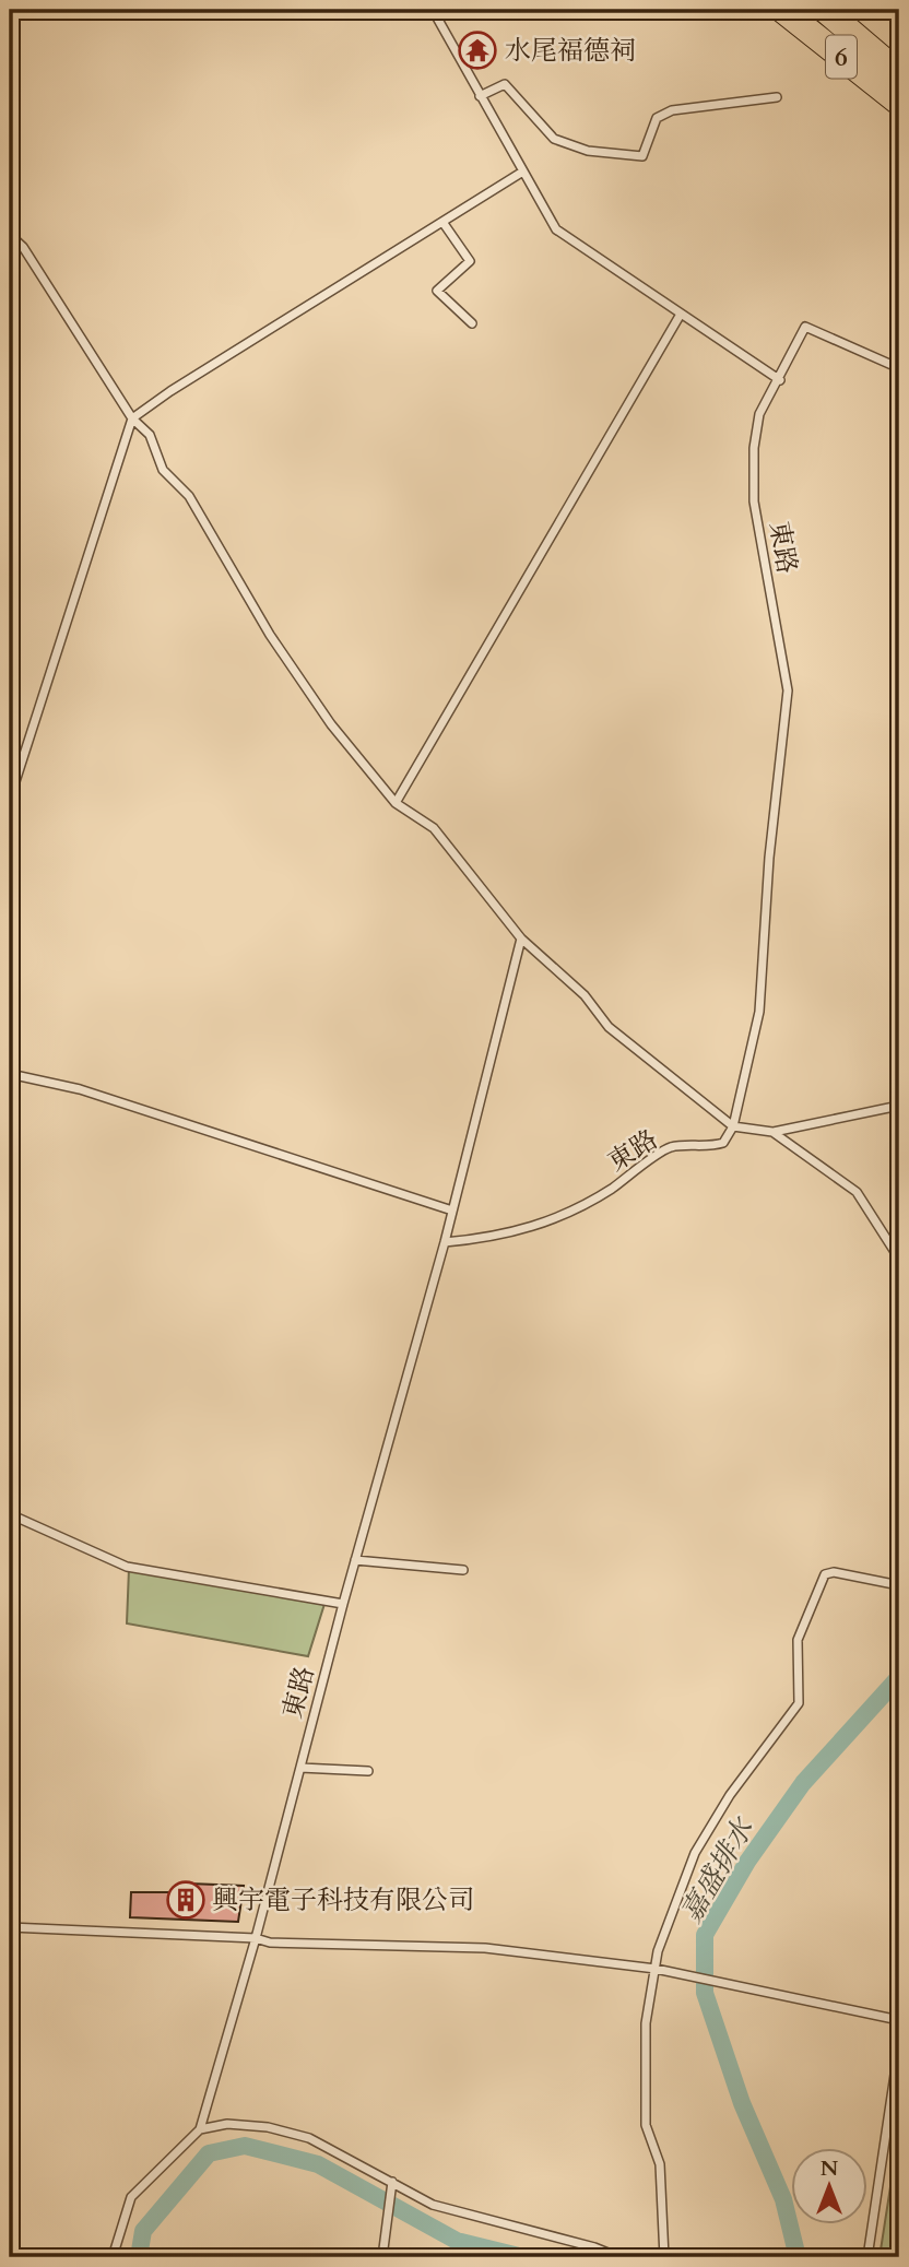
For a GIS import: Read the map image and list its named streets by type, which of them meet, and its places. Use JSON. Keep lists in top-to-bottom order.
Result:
{
  "streets": {
    "main road": ["6"],
    "lane": ["東路"]
  },
  "water": ["嘉盛排水"],
  "places": {
    "temple": ["水尾福德祠"],
    "building": ["興宇電子科技有限公司"]
  },
  "north": "top"
}
